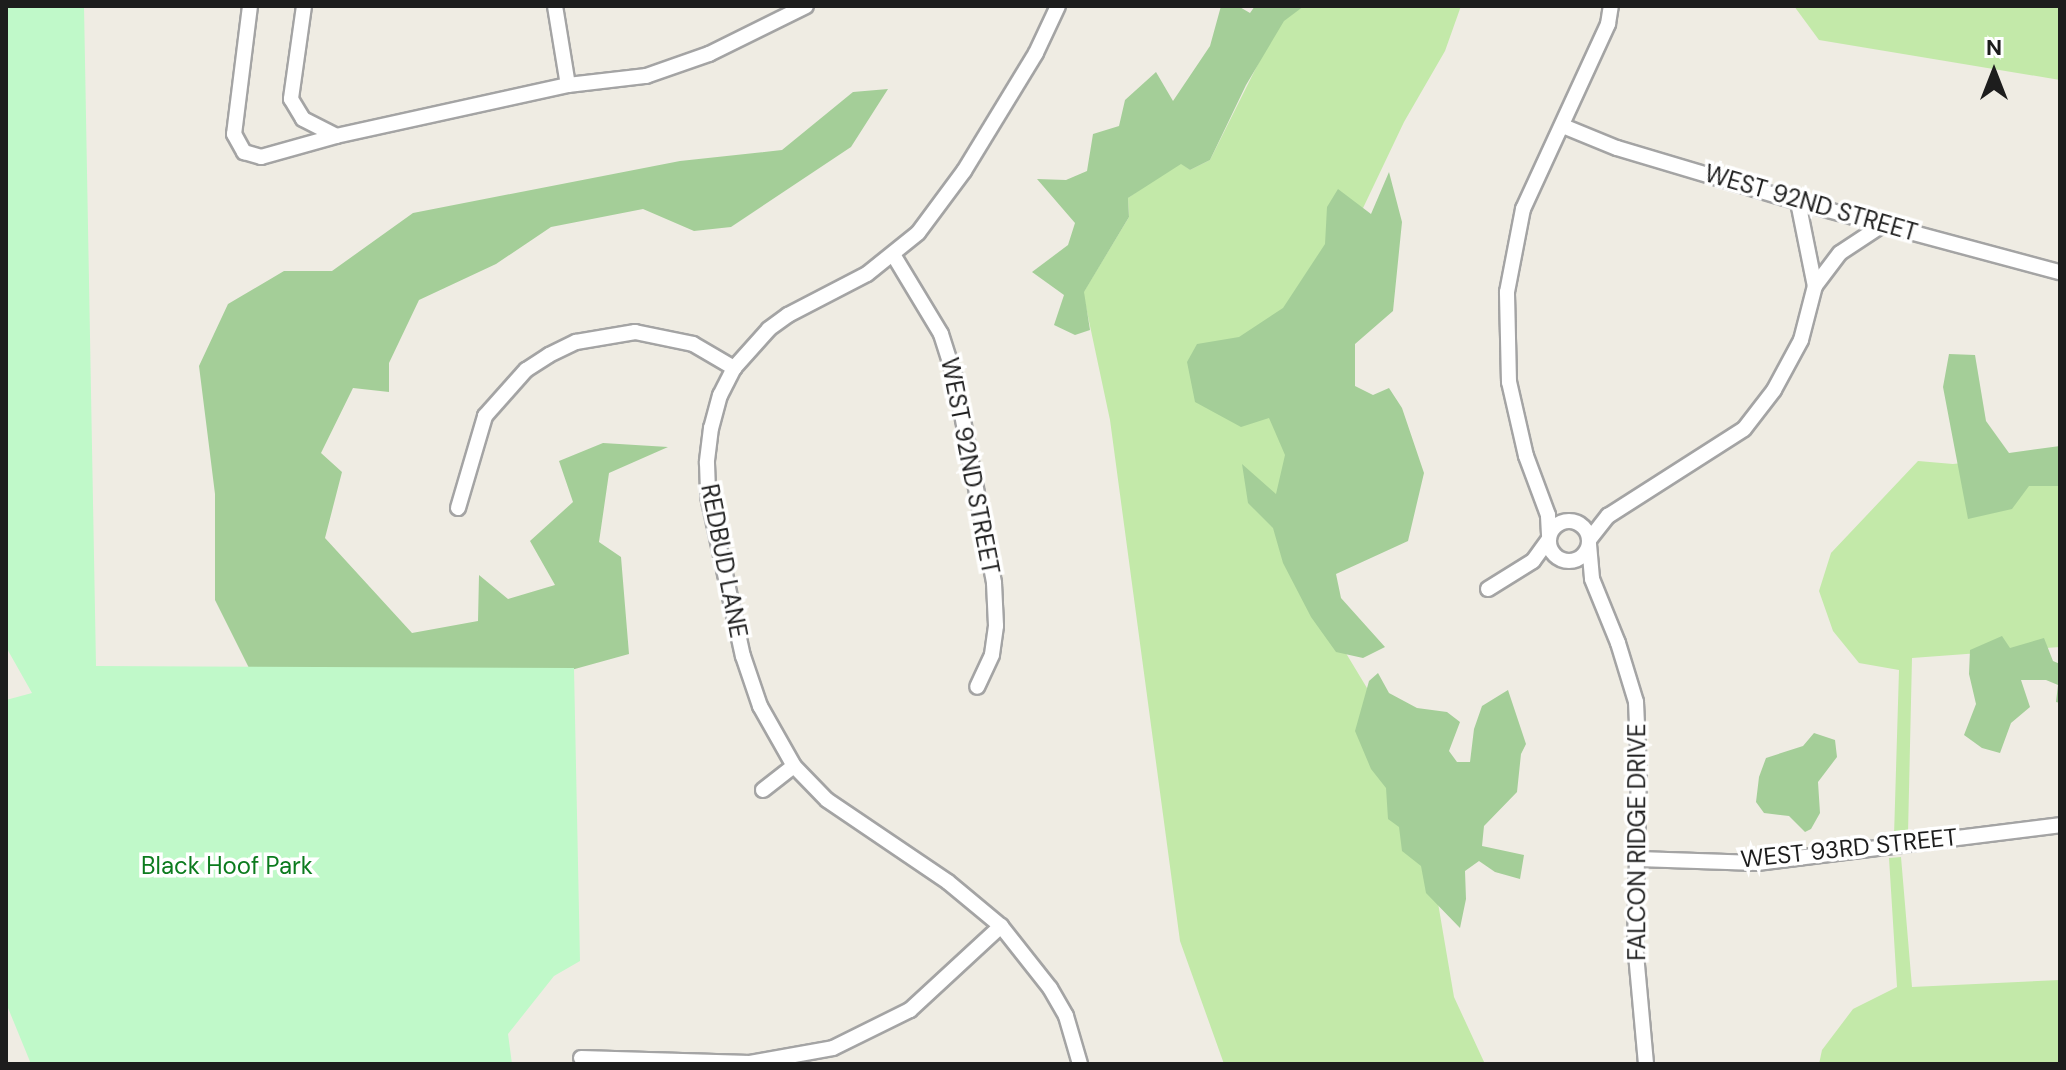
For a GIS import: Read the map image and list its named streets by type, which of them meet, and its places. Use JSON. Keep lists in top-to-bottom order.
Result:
{
  "streets": {
    "street": [
      "WEST 92ND STREET",
      "REDBUD LANE",
      "FALCON RIDGE DRIVE",
      "WEST 93RD STREET"
    ]
  },
  "crossings": [
    ["WEST 92ND STREET", "REDBUD LANE"],
    ["FALCON RIDGE DRIVE", "WEST 93RD STREET"]
  ],
  "parks": ["Black Hoof Park"],
  "north": "top"
}
